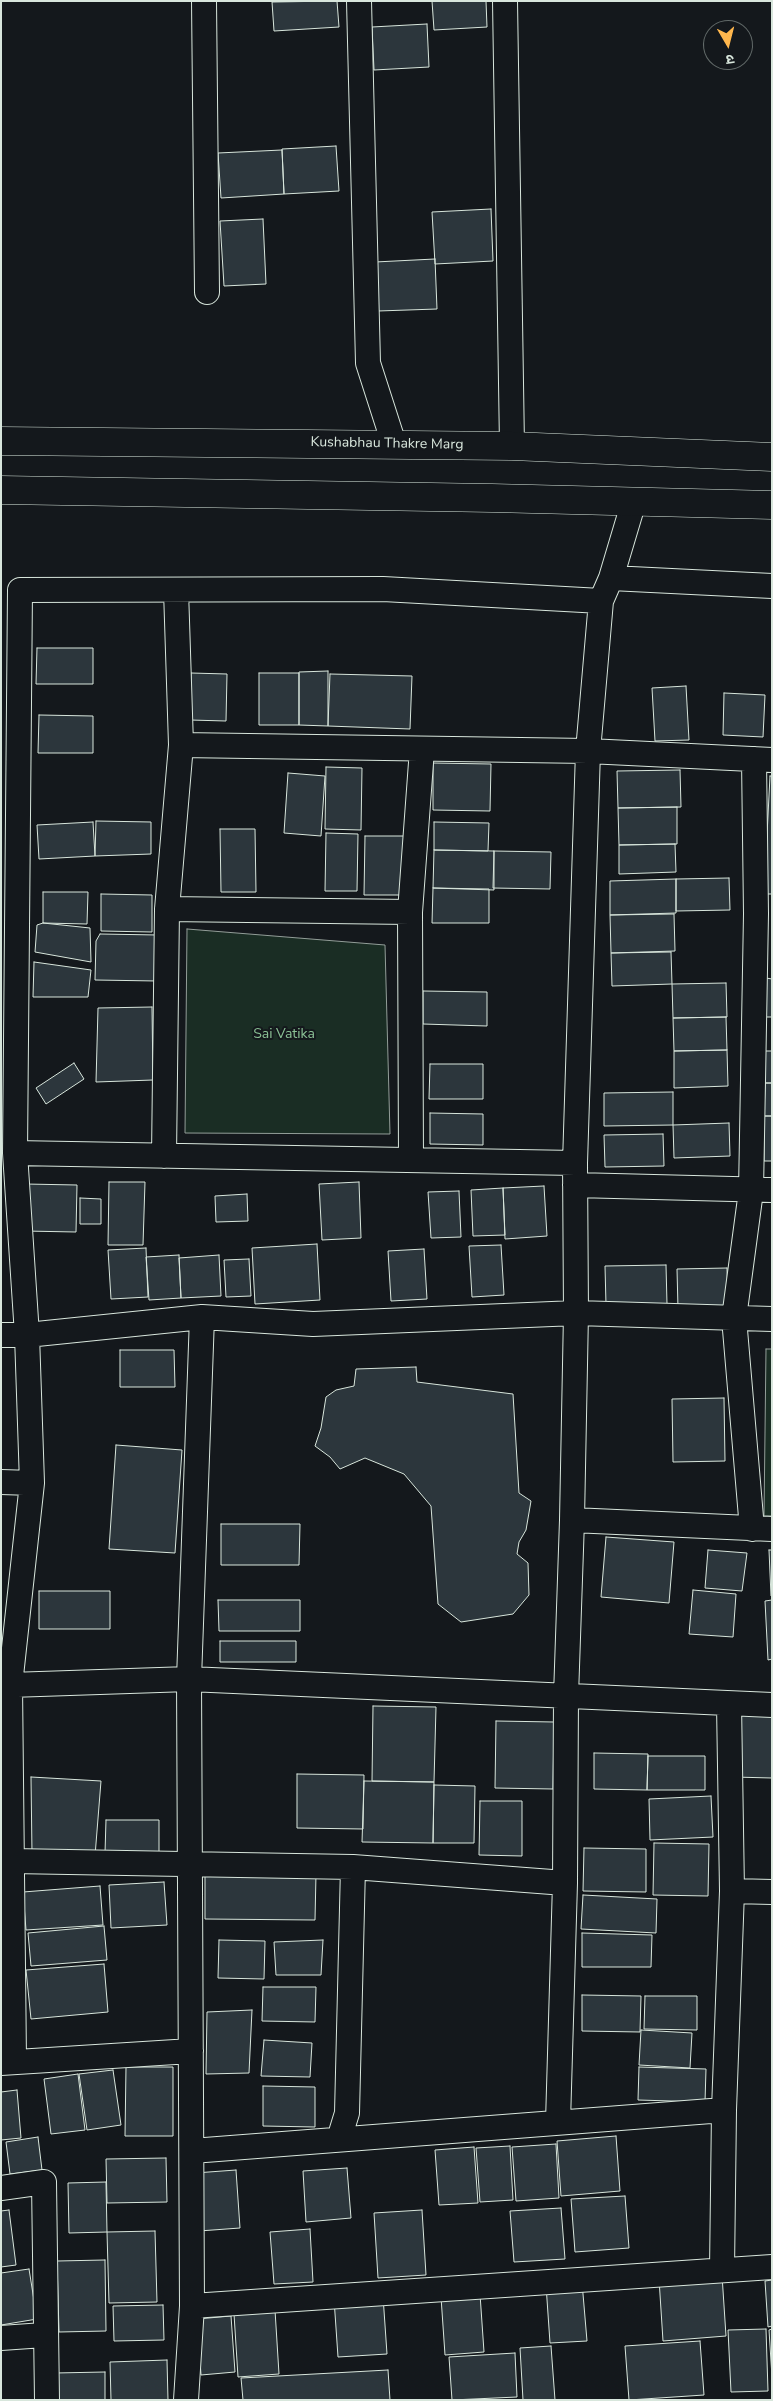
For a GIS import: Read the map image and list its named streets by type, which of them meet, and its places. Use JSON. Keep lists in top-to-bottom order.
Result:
{
  "streets": {
    "main road": ["Kushabhau Thakre Marg"]
  },
  "parks": ["Sai Vatika"],
  "north": "bottom"
}
